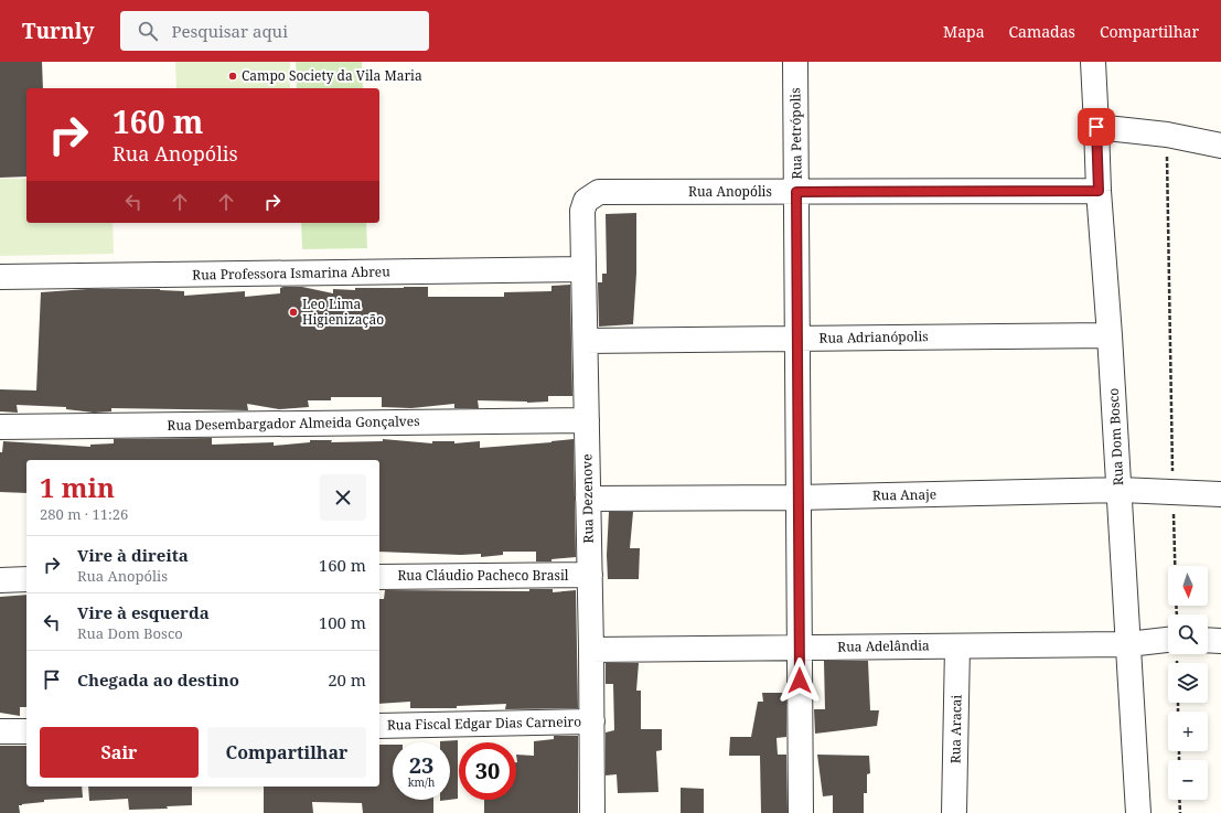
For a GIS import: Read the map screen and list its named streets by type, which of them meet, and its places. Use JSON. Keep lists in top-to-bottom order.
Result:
{
  "streets": {
    "street": [
      "Rua Petrópolis",
      "Rua Anopólis",
      "Rua Professora Ismarina Abreu",
      "Rua Adrianópolis",
      "Rua Desembargador Almeida Gonçalves",
      "Rua Dom Bosco",
      "Rua Anaje",
      "Rua Dezenove",
      "Rua Cláudio Pacheco Brasil",
      "Rua Adelândia",
      "Rua Fiscal Edgar Dias Carneiro",
      "Rua Aracai"
    ]
  },
  "crossings": [
    ["Rua Petrópolis", "Rua Anopólis"],
    ["Rua Petrópolis", "Rua Adrianópolis"],
    ["Rua Petrópolis", "Rua Anaje"],
    ["Rua Petrópolis", "Rua Adelândia"],
    ["Rua Anopólis", "Rua Dom Bosco"],
    ["Rua Anopólis", "Rua Dezenove"],
    ["Rua Professora Ismarina Abreu", "Rua Dezenove"],
    ["Rua Adrianópolis", "Rua Dom Bosco"],
    ["Rua Adrianópolis", "Rua Dezenove"],
    ["Rua Desembargador Almeida Gonçalves", "Rua Dezenove"],
    ["Rua Dom Bosco", "Rua Anaje"],
    ["Rua Dom Bosco", "Rua Adelândia"],
    ["Rua Anaje", "Rua Dezenove"],
    ["Rua Dezenove", "Rua Cláudio Pacheco Brasil"],
    ["Rua Dezenove", "Rua Adelândia"],
    ["Rua Dezenove", "Rua Fiscal Edgar Dias Carneiro"],
    ["Rua Adelândia", "Rua Aracai"]
  ],
  "places": ["Campo Society da Vila Maria", "Leo Lima Higienização"],
  "north": "bottom",
  "page": {
    "header": "Turnly",
    "search": "Pesquisar aqui",
    "nav": ["Mapa", "Camadas", "Compartilhar"],
    "turn": ["160 m", "Rua Anopólis"],
    "heading": ["1 min", "280 m · 11:26"],
    "list": [
      {
        "name": "Vire à direita",
        "note": "Rua Anopólis",
        "value": "160 m"
      },
      {
        "name": "Vire à esquerda",
        "note": "Rua Dom Bosco",
        "value": "100 m"
      },
      {
        "name": "Chegada ao destino",
        "value": "20 m"
      }
    ],
    "map_buttons": ["+", "−"],
    "buttons": ["Sair", "Compartilhar"],
    "speed": "23 km/h",
    "limit": "30"
  }
}
